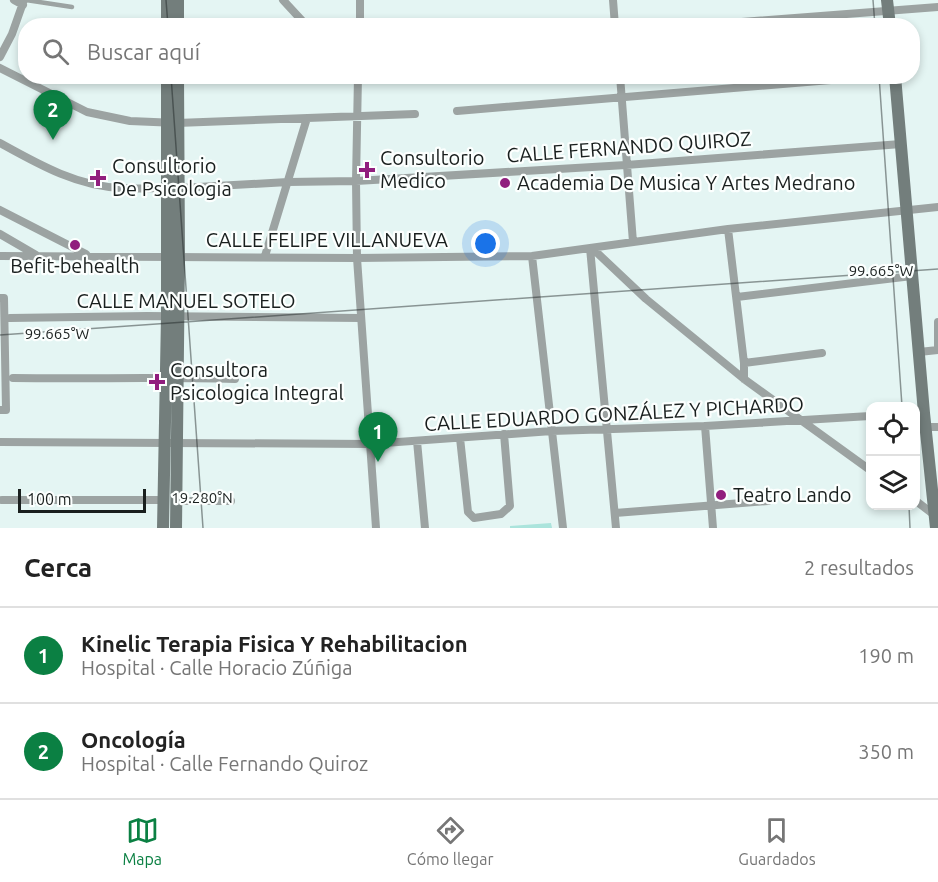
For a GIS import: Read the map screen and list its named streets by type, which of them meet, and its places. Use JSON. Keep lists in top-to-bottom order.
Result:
{
  "streets": {
    "street": [
      "CALLE FERNANDO QUIROZ",
      "CALLE FELIPE VILLANUEVA",
      "CALLE MANUEL SOTELO",
      "CALLE EDUARDO GONZÁLEZ Y PICHARDO"
    ]
  },
  "places": {
    "health": ["Consultorio Medico", "Consultorio De Psicologia", "Consultora Psicologica Integral"],
    "other": ["Academia De Musica Y Artes Medrano", "Befit-behealth", "Teatro Lando"]
  },
  "scale_bar": "100 m",
  "page": {
    "search": "Buscar aquí",
    "pins": ["2", "1"],
    "scale": "100 m",
    "heading": ["Cerca", "2 resultados"],
    "list": [
      {
        "mark": "1",
        "name": "Kinelic Terapia Fisica Y Rehabilitacion",
        "note": "Hospital · Calle Horacio Zúñiga",
        "value": "190 m"
      },
      {
        "mark": "2",
        "name": "Oncología",
        "note": "Hospital · Calle Fernando Quiroz",
        "value": "350 m"
      }
    ],
    "nav": ["Mapa", "Cómo llegar", "Guardados"]
  },
  "coordinates": ["99.665°W", "19.280°N"]
}
